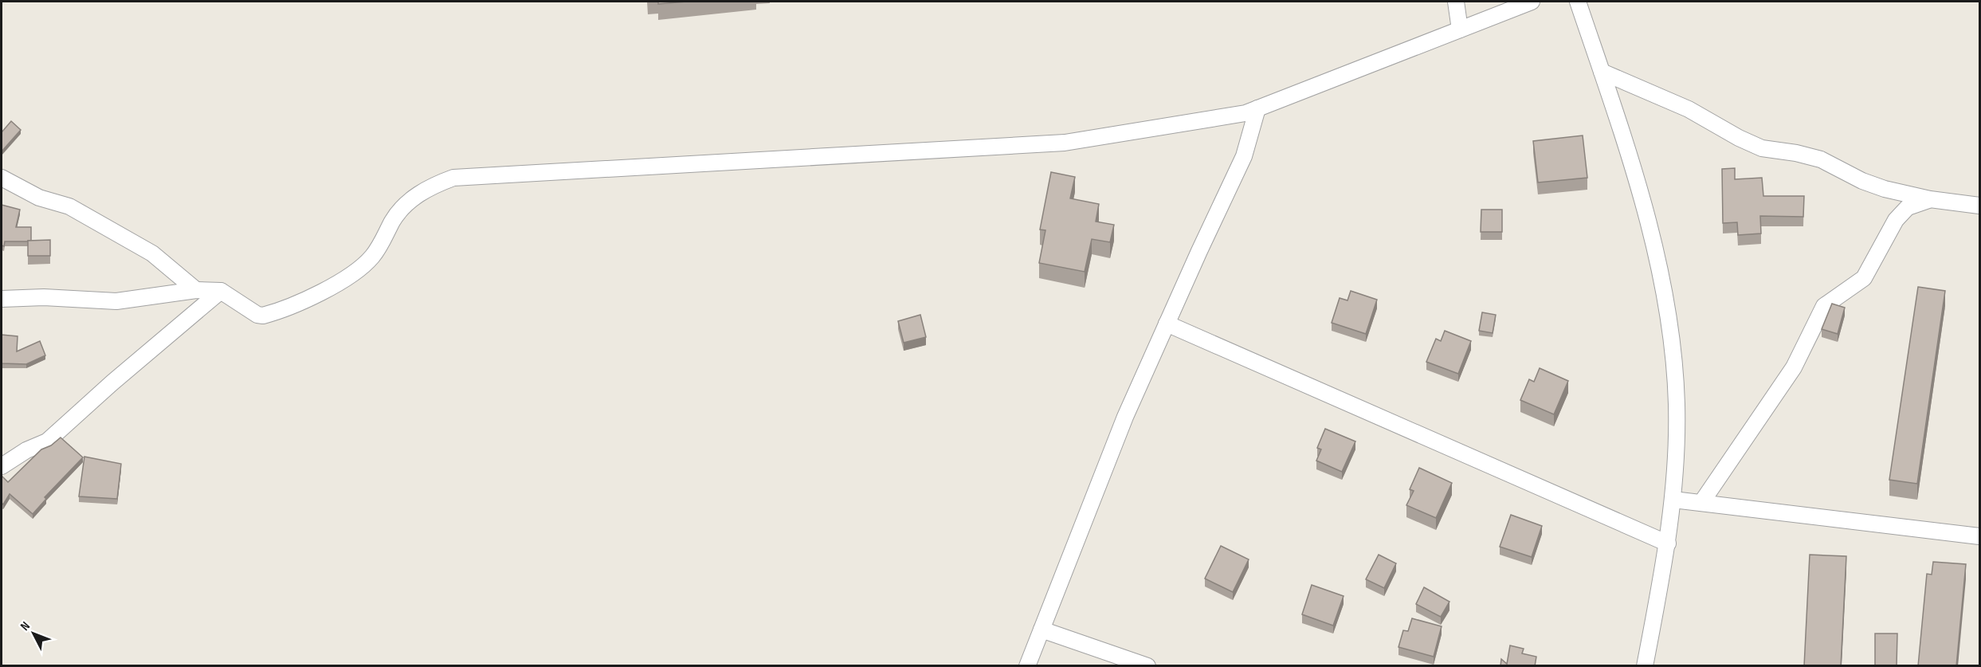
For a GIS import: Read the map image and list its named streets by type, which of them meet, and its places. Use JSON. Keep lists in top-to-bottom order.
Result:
{
  "north": "top left"
}
